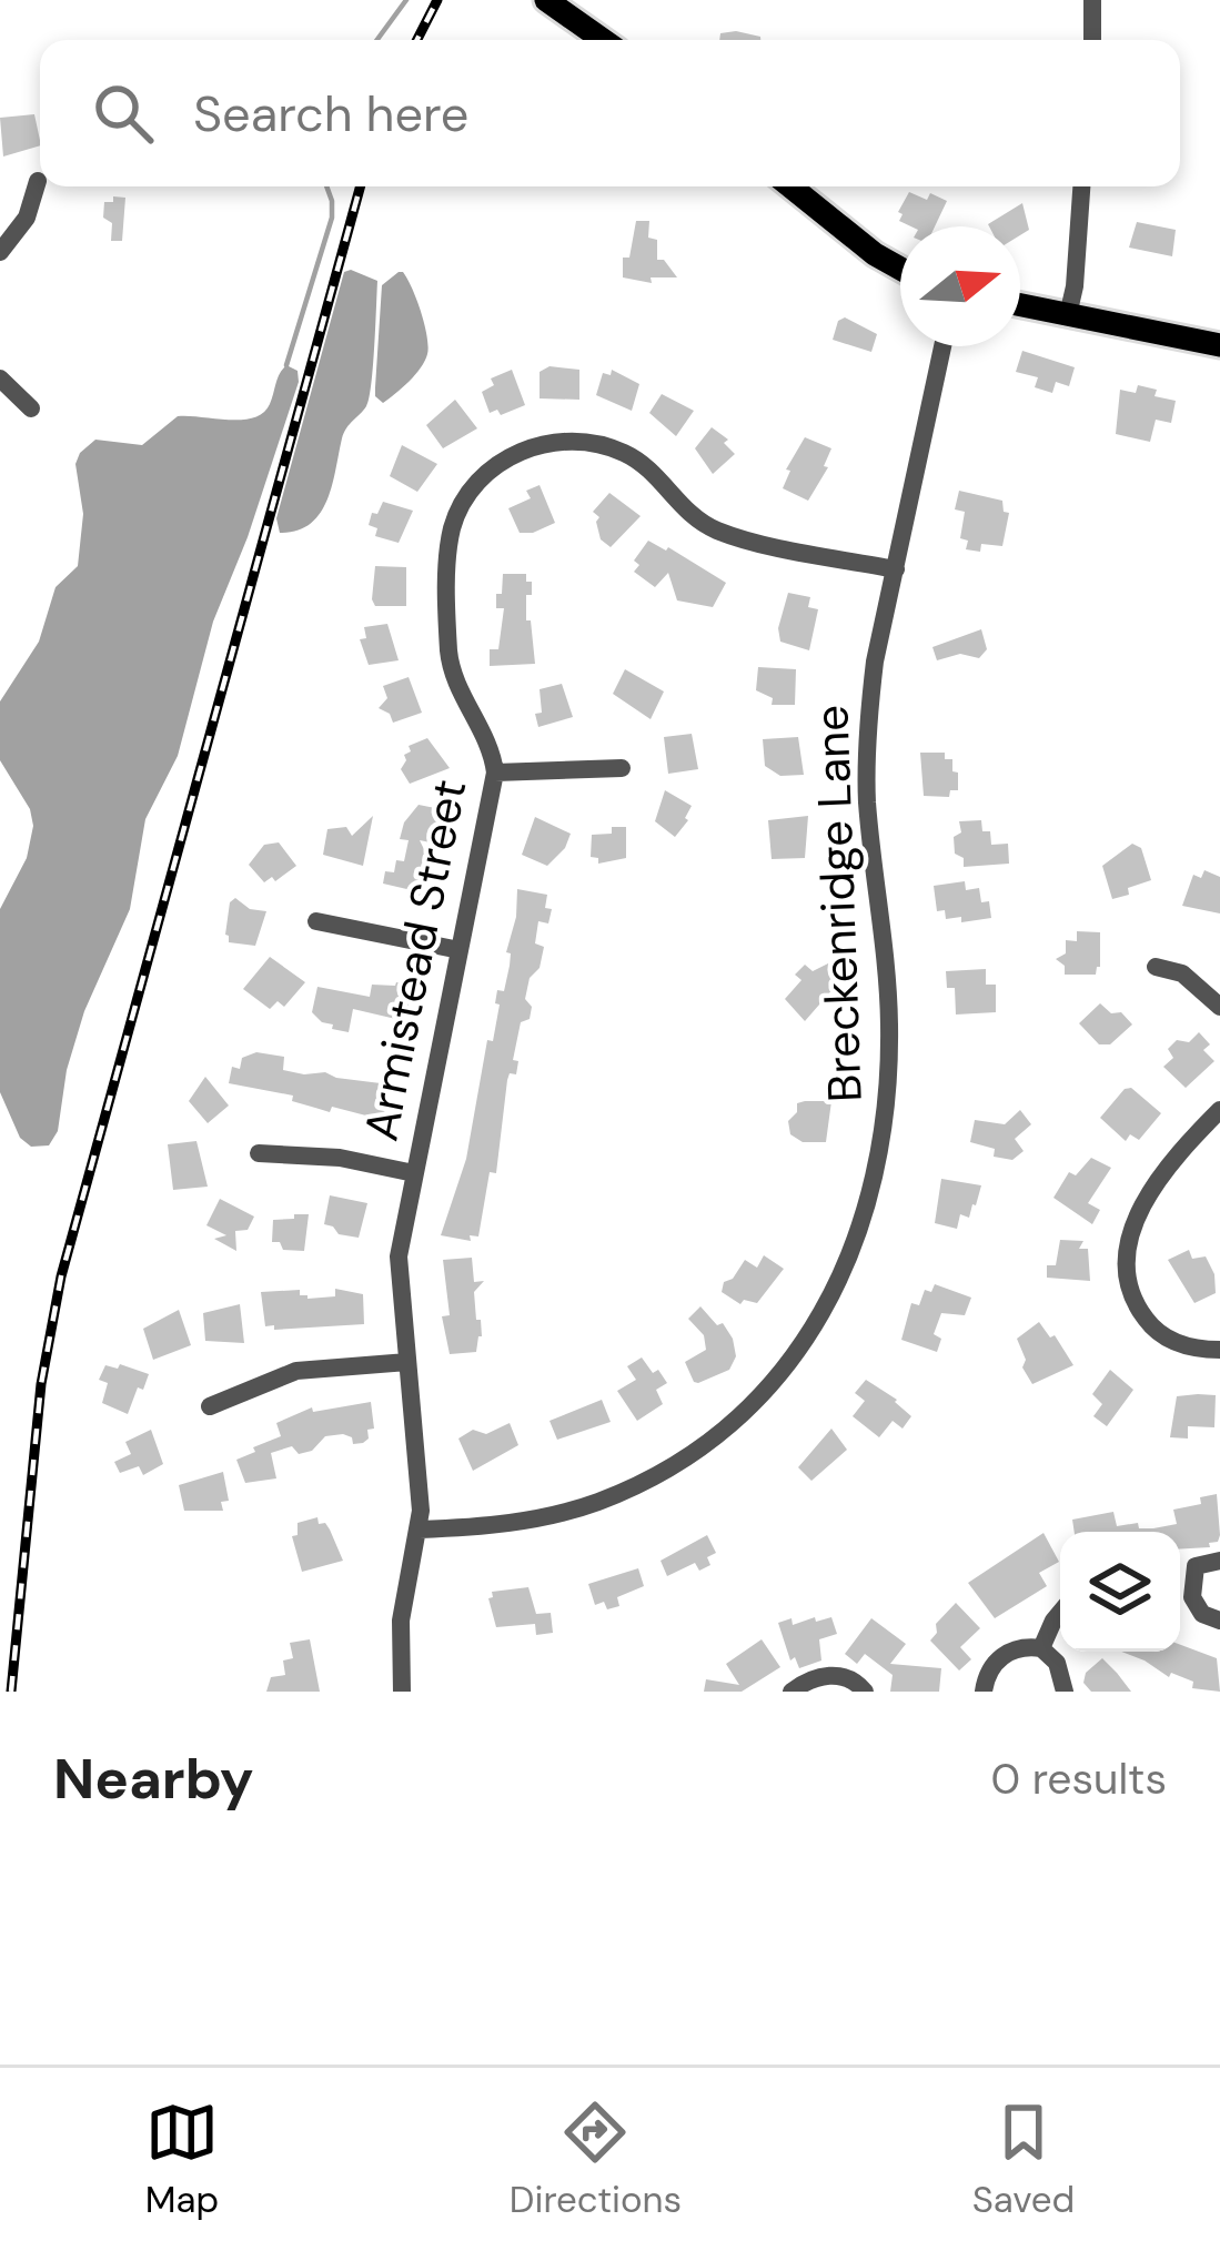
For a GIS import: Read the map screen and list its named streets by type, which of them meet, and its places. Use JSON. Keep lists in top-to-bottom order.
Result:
{
  "streets": {
    "street": ["Breckenridge Lane", "Armistead Street"]
  },
  "crossings": [
    ["Breckenridge Lane", "Armistead Street"]
  ],
  "north": "right",
  "page": {
    "search": "Search here",
    "heading": ["Nearby", "0 results"],
    "nav": ["Map", "Directions", "Saved"]
  }
}
